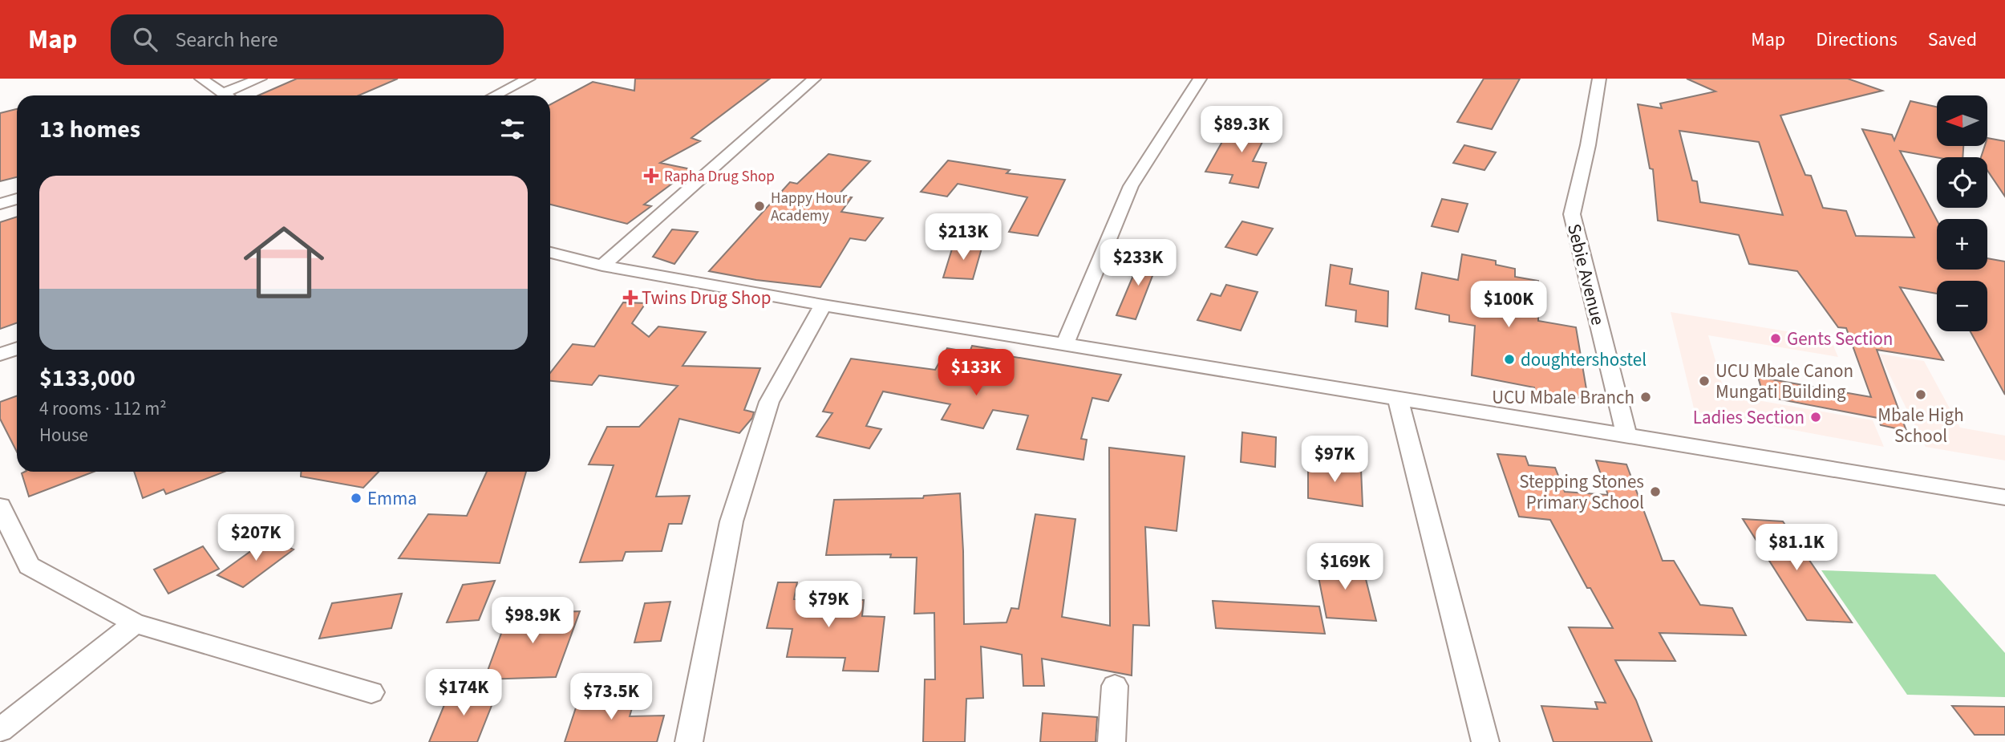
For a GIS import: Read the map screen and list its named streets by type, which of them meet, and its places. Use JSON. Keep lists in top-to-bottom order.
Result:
{
  "streets": {
    "street": ["Sebie Avenue"]
  },
  "places": {
    "health": ["Rapha Drug Shop", "Twins Drug Shop"],
    "other": [
      "Happy Hour Academy",
      "Gents Section",
      "doughtershostel",
      "UCU Mbale Canon Mungati Building",
      "Mbale High School",
      "UCU Mbale Branch",
      "Ladies Section",
      "Stepping Stones Primary School",
      "Emma"
    ]
  },
  "north": "left",
  "page": {
    "header": "Map",
    "search": "Search here",
    "nav": ["Map", "Directions", "Saved"],
    "map_buttons": ["+", "−"],
    "heading": "13 homes",
    "price": [
      "$89.3K",
      "$213K",
      "$233K",
      "$100K",
      "$133K",
      "$97K",
      "$207K",
      "$81.1K",
      "$169K",
      "$79K",
      "$98.9K",
      "$174K",
      "$73.5K"
    ],
    "list": [
      {
        "name": "$133,000",
        "note": "4 rooms · 112 m² · House"
      }
    ]
  }
}
